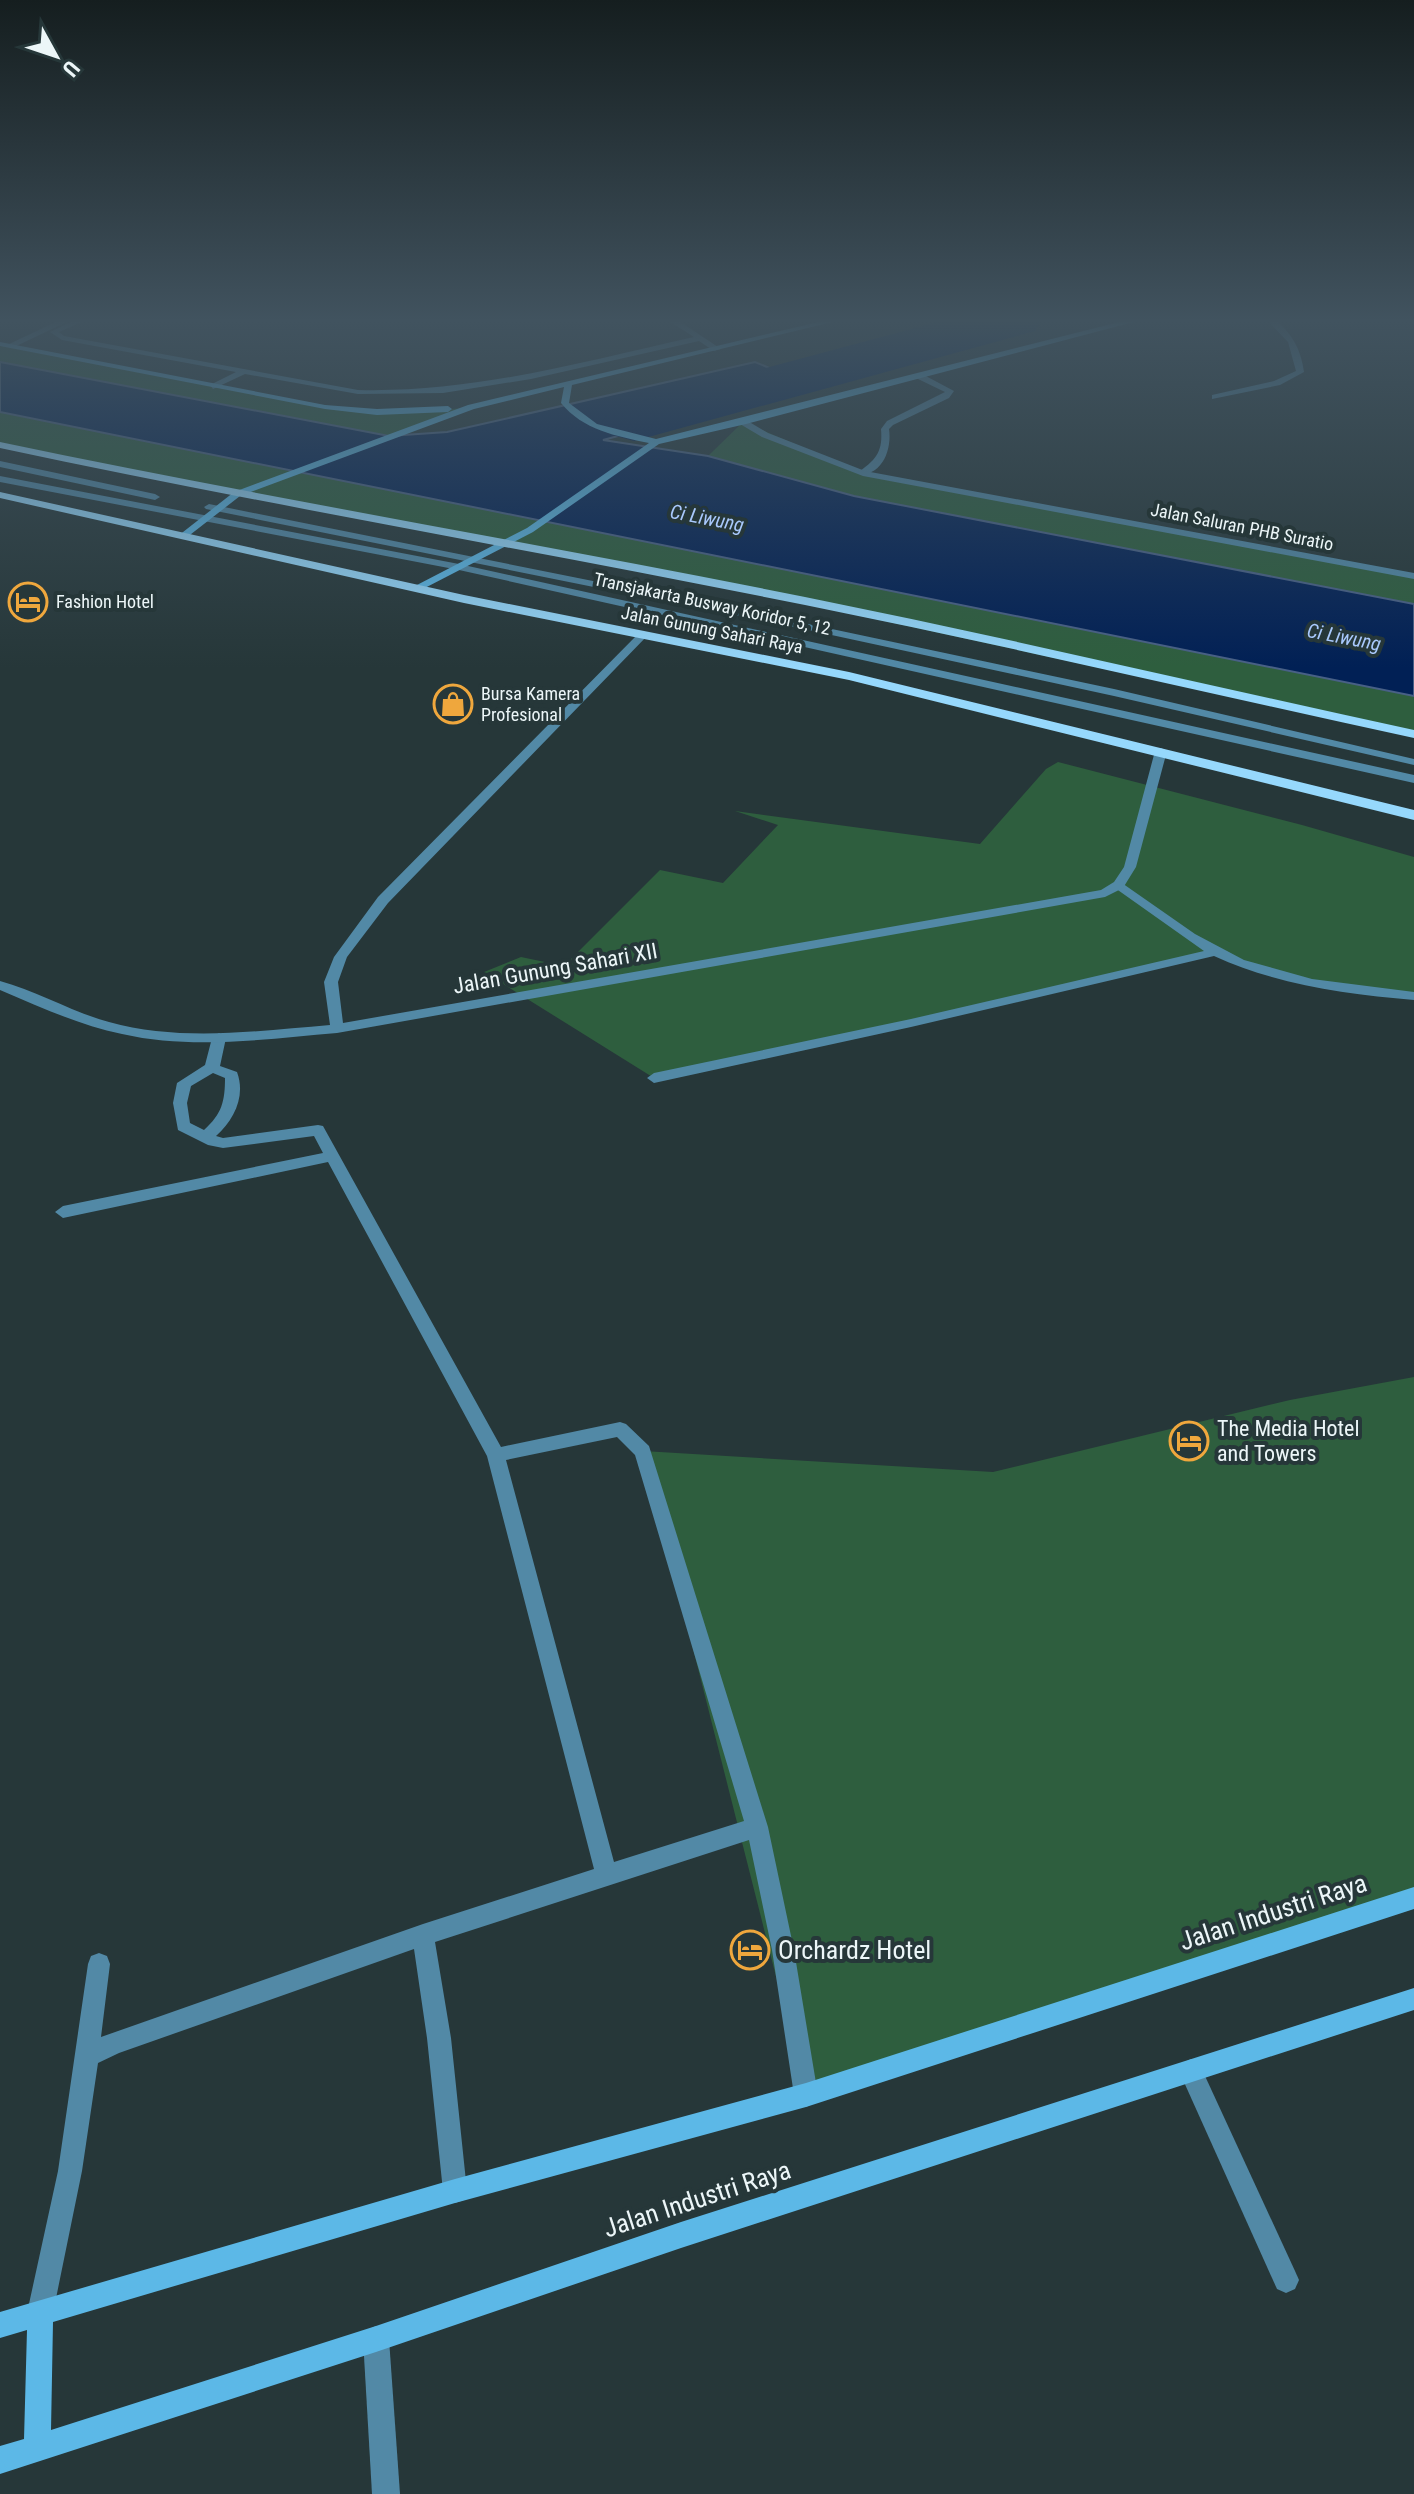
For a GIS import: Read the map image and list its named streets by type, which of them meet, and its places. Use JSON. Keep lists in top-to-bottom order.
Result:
{
  "streets": {
    "main road": ["Jalan Gunung Sahari Raya", "Jalan Industri Raya"],
    "street": ["Jalan Saluran PHB Suratio", "Transjakarta Busway Koridor 5, 12", "Jalan Gunung Sahari XII"]
  },
  "water": ["Ci Liwung"],
  "places": {
    "hotel": ["Fashion Hotel", "The Media Hotel and Towers", "Orchardz Hotel"],
    "shop": ["Bursa Kamera Profesional"]
  },
  "north": "bottom right"
}
